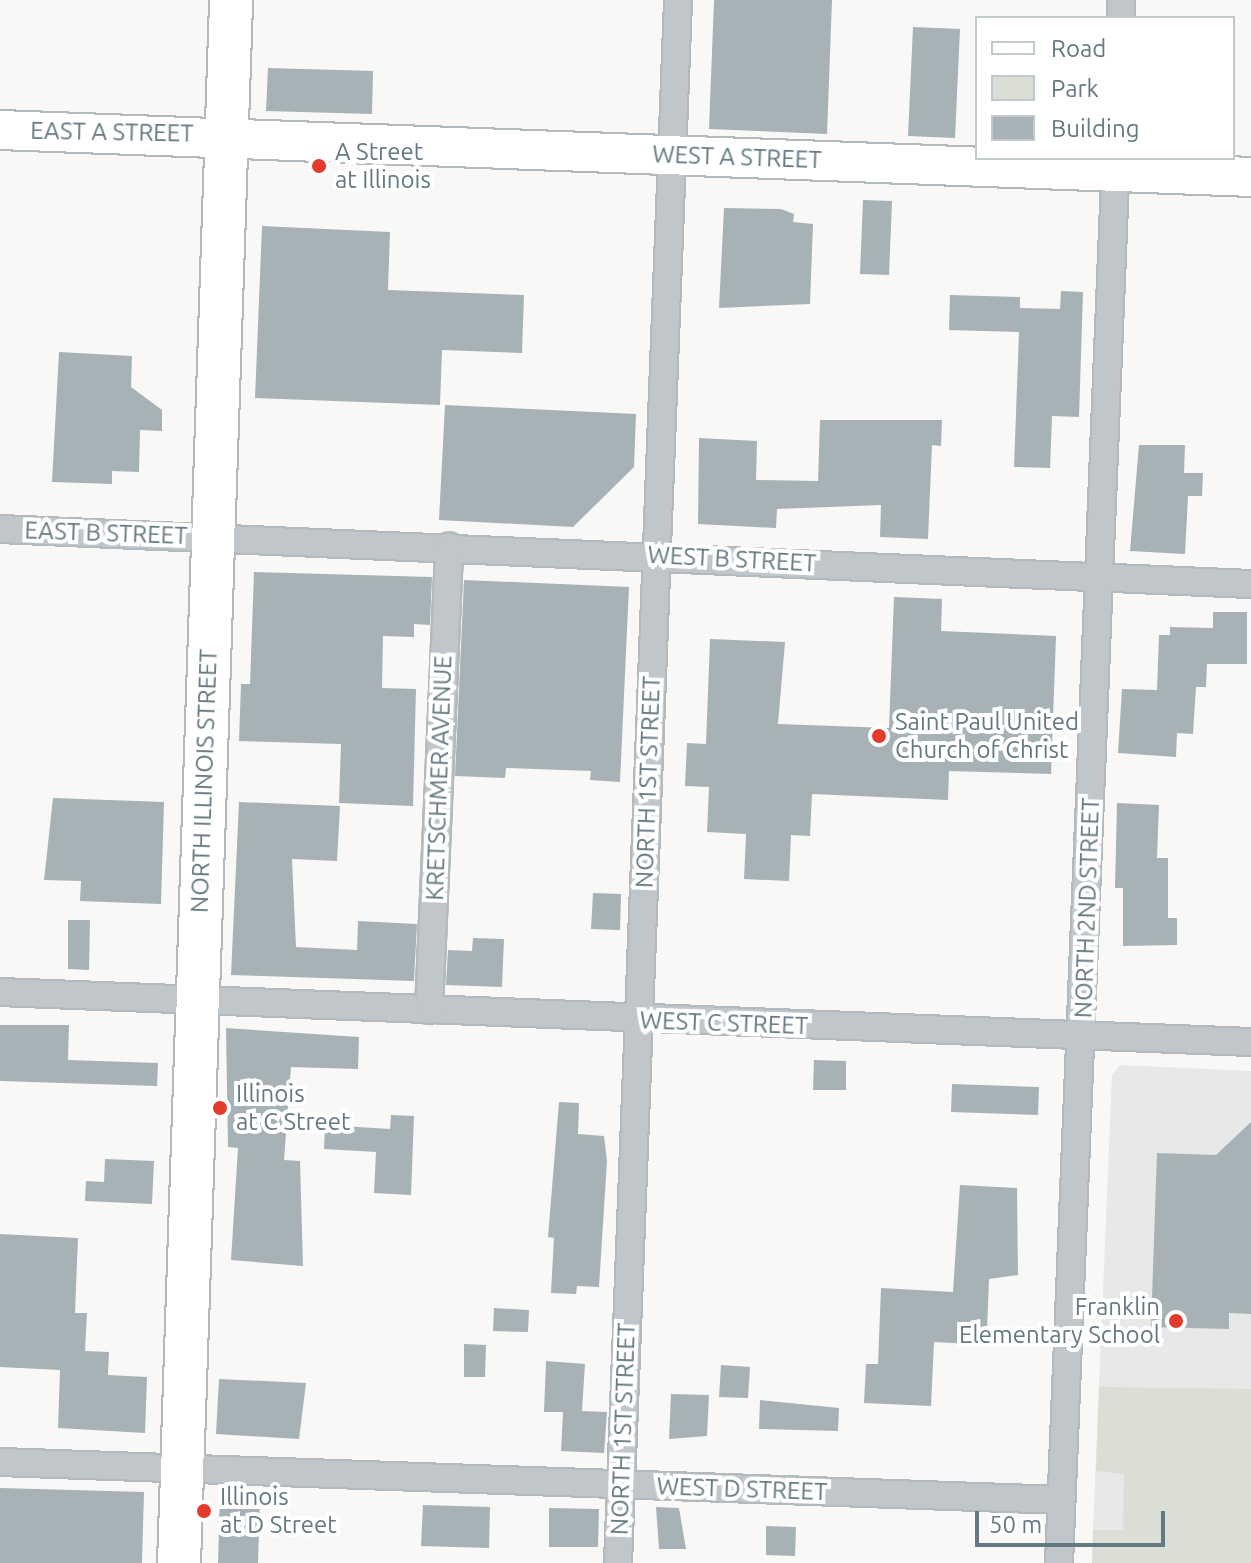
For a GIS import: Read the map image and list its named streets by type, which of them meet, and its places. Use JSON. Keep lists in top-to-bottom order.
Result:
{
  "streets": {
    "main road": ["EAST A STREET", "WEST A STREET", "NORTH ILLINOIS STREET"],
    "street": [
      "EAST B STREET",
      "WEST B STREET",
      "KRETSCHMER AVENUE",
      "NORTH 1ST STREET",
      "NORTH 2ND STREET",
      "WEST C STREET",
      "WEST D STREET"
    ]
  },
  "crossings": [
    ["EAST A STREET", "WEST A STREET"],
    ["EAST A STREET", "NORTH ILLINOIS STREET"],
    ["WEST A STREET", "NORTH ILLINOIS STREET"],
    ["WEST A STREET", "NORTH 1ST STREET"],
    ["WEST A STREET", "NORTH 2ND STREET"],
    ["EAST B STREET", "WEST B STREET"],
    ["EAST B STREET", "NORTH ILLINOIS STREET"],
    ["WEST B STREET", "KRETSCHMER AVENUE"],
    ["WEST B STREET", "NORTH ILLINOIS STREET"],
    ["WEST B STREET", "NORTH 1ST STREET"],
    ["WEST B STREET", "NORTH 2ND STREET"],
    ["KRETSCHMER AVENUE", "WEST C STREET"],
    ["NORTH ILLINOIS STREET", "WEST C STREET"],
    ["NORTH ILLINOIS STREET", "WEST D STREET"],
    ["NORTH 1ST STREET", "WEST C STREET"],
    ["NORTH 1ST STREET", "WEST D STREET"],
    ["NORTH 2ND STREET", "WEST C STREET"],
    ["NORTH 2ND STREET", "WEST D STREET"]
  ],
  "places": [
    "A Street at Illinois",
    "Saint Paul United Church of Christ",
    "Illinois at C Street",
    "Franklin Elementary School",
    "Illinois at D Street"
  ],
  "legend": ["Road", "Park", "Building"],
  "scale_bar": "50 m"
}
